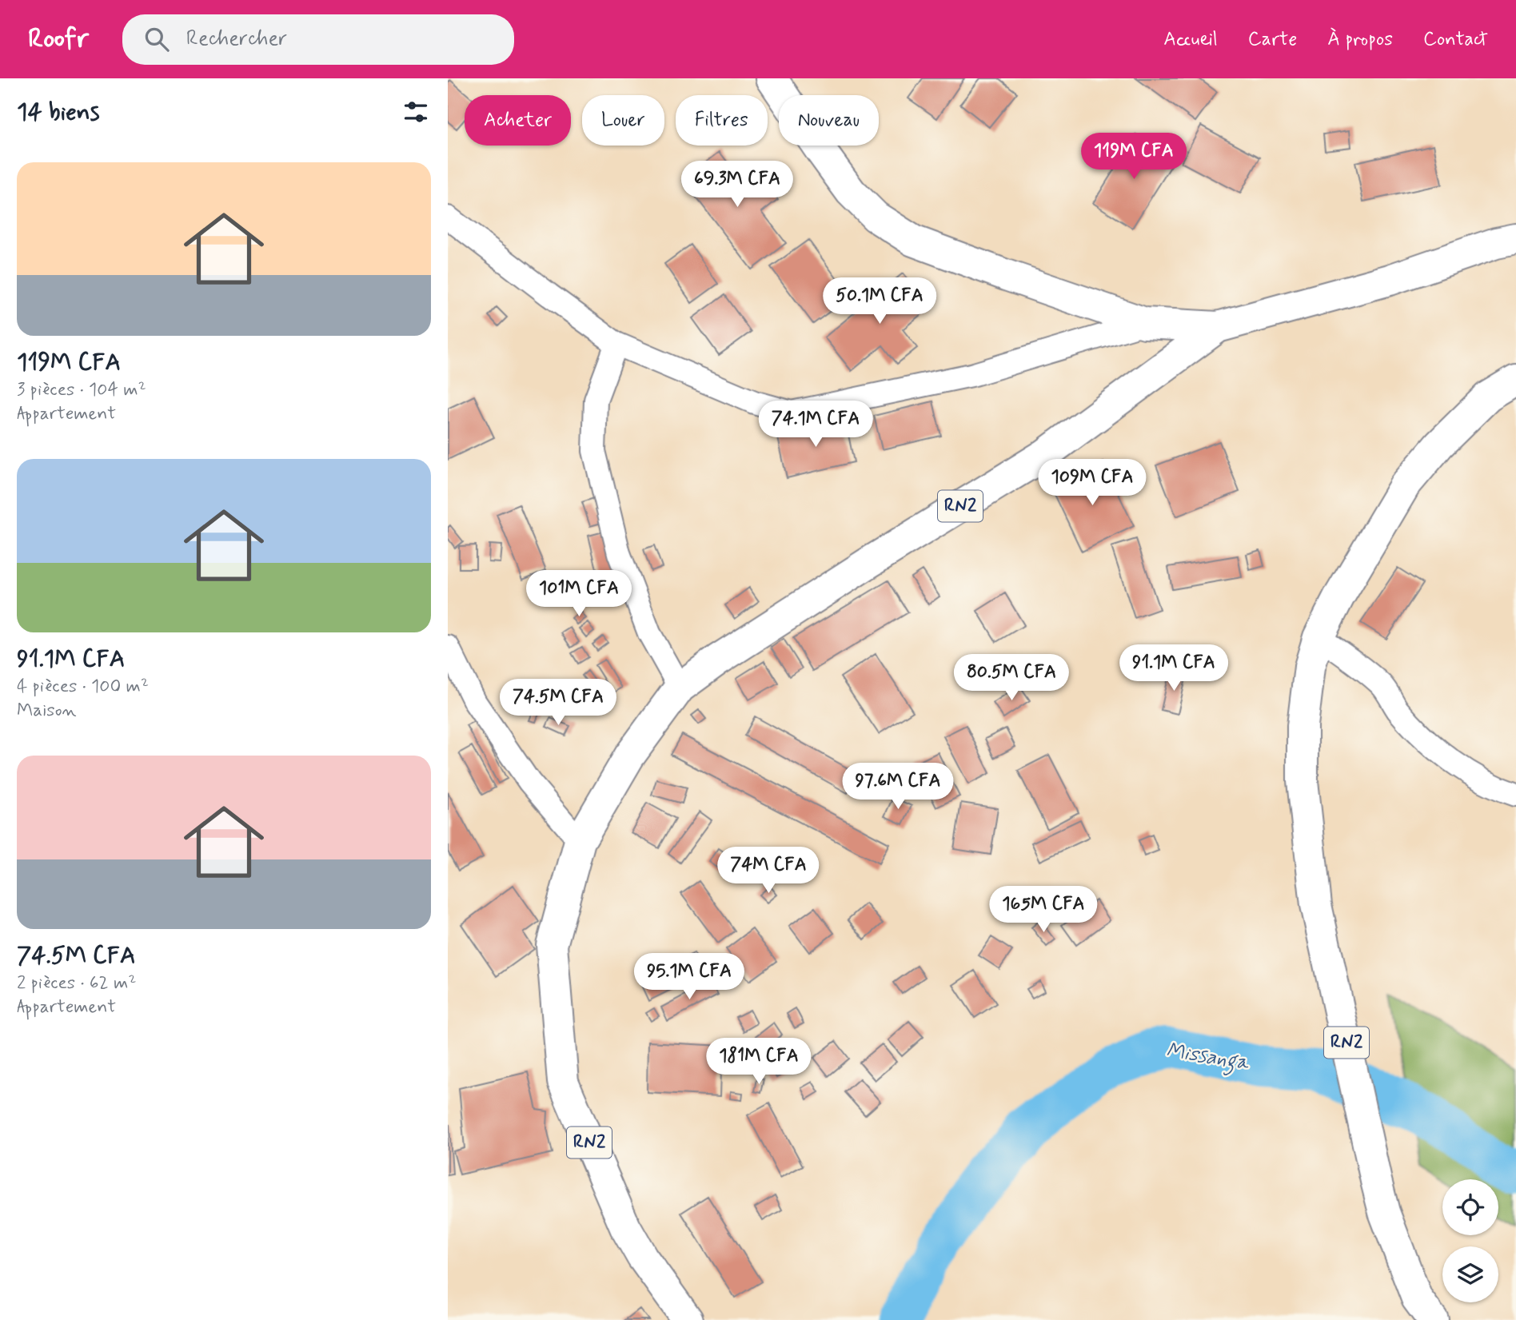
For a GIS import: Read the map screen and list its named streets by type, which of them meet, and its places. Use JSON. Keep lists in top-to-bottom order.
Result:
{
  "streets": {
    "main road": ["RN2"]
  },
  "water": ["Missanga"],
  "page": {
    "header": "Roofr",
    "search": "Rechercher",
    "nav": [
      "Accueil",
      "Carte",
      "À propos",
      "Contact"
    ],
    "heading": "14 biens",
    "chip": [
      "Acheter",
      "Louer",
      "Filtres",
      "Nouveau"
    ],
    "price": [
      "119M CFA",
      "69.3M CFA",
      "50.1M CFA",
      "74.1M CFA",
      "109M CFA",
      "101M CFA",
      "91.1M CFA",
      "80.5M CFA",
      "74.5M CFA",
      "97.6M CFA",
      "74M CFA",
      "165M CFA",
      "95.1M CFA",
      "181M CFA"
    ],
    "list": [
      {
        "name": "119M CFA",
        "note": "3 pièces · 104 m² · Appartement"
      },
      {
        "name": "91.1M CFA",
        "note": "4 pièces · 100 m² · Maison"
      },
      {
        "name": "74.5M CFA",
        "note": "2 pièces · 62 m² · Appartement"
      }
    ]
  }
}
